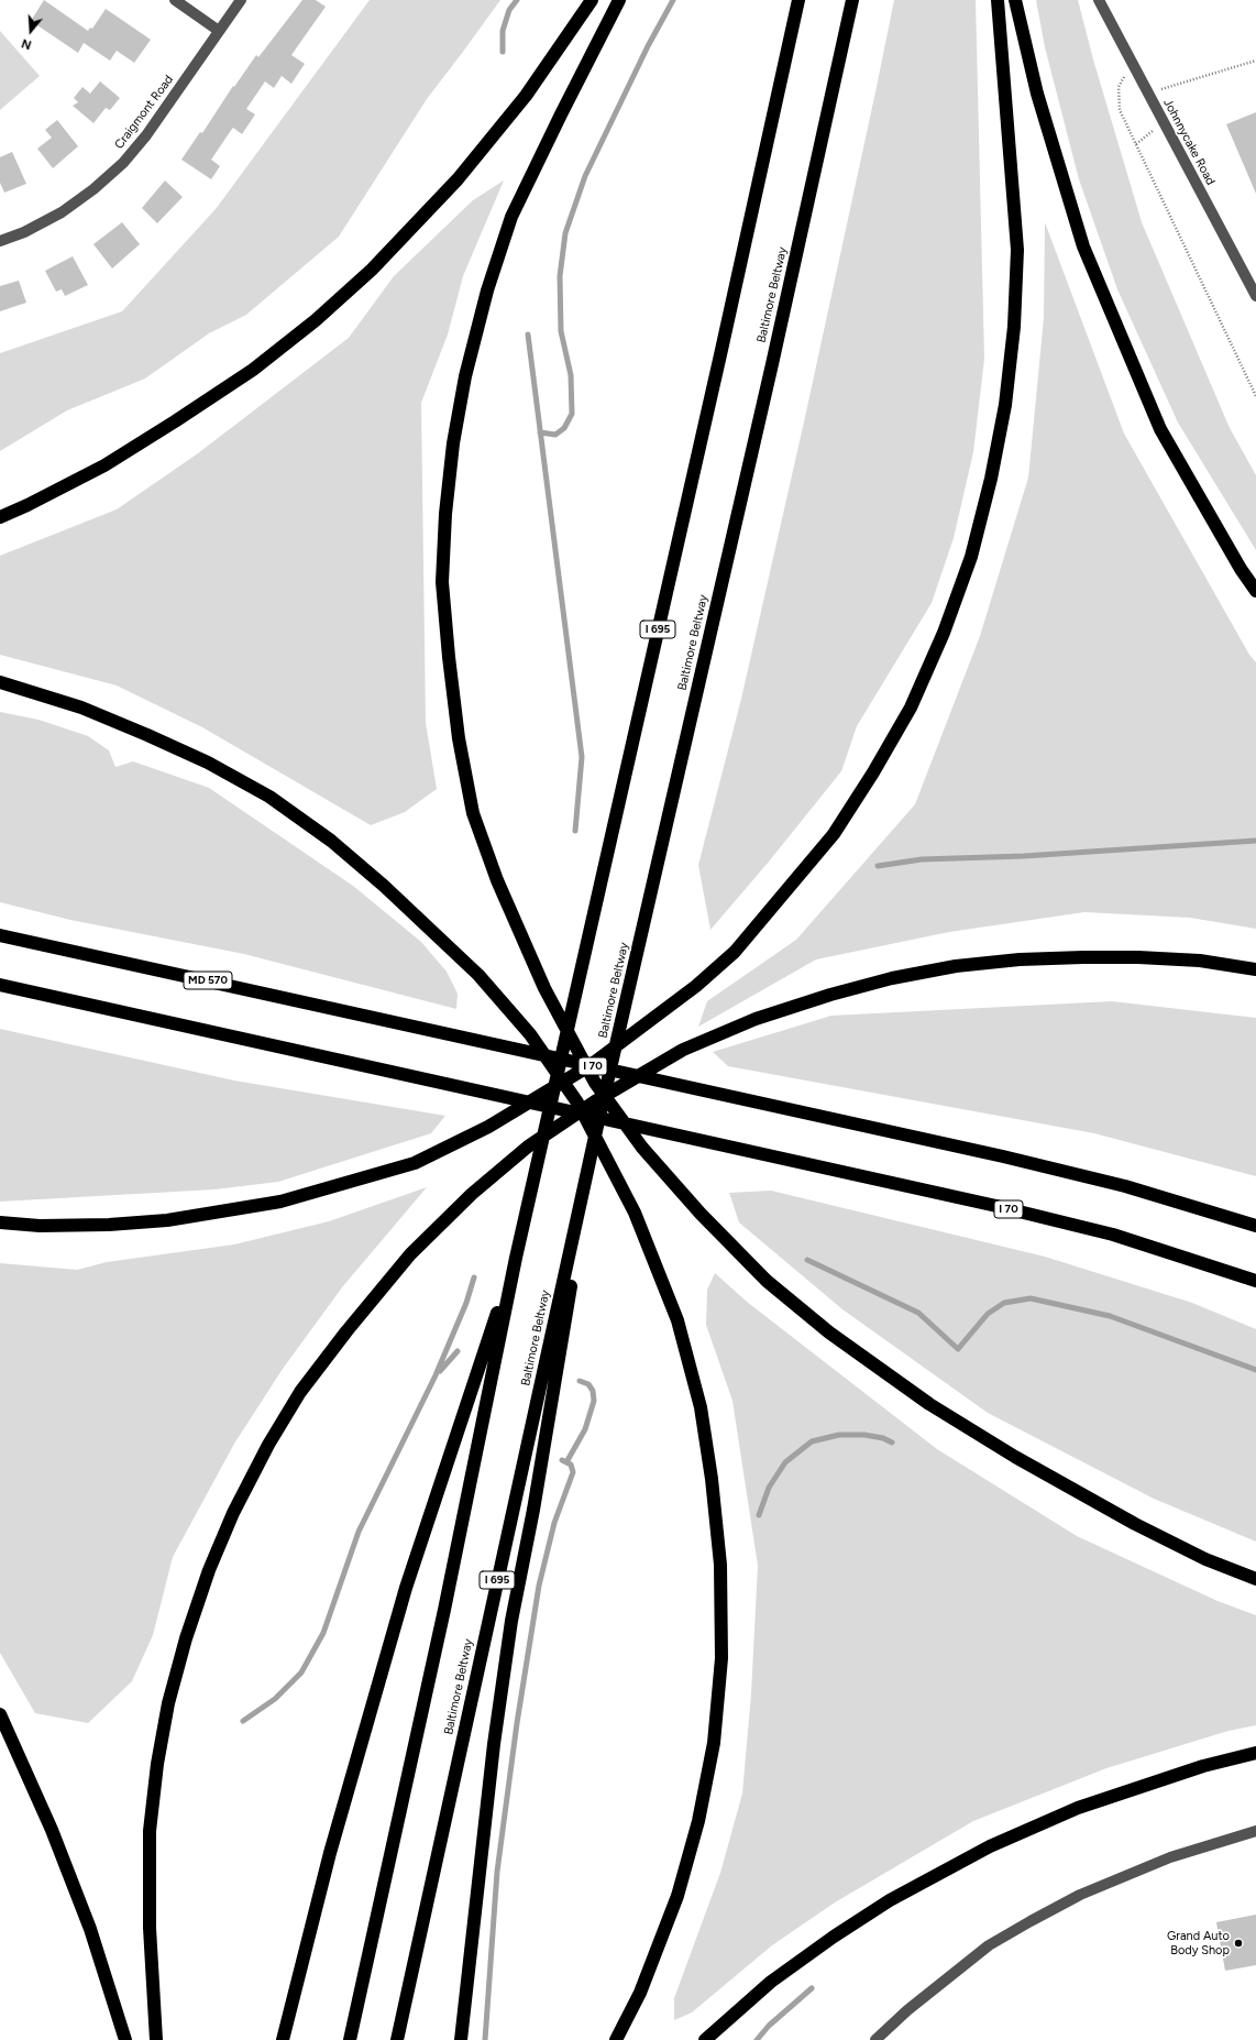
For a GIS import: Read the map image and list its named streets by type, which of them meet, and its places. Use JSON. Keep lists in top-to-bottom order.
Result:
{
  "streets": {
    "highway": [
      "Baltimore Beltway",
      "I 695",
      "MD 570",
      "I 70"
    ],
    "street": ["Craigmont Road", "Johnnycake Road"]
  },
  "crossings": [
    ["MD 570", "I 70"]
  ],
  "places": ["Grand Auto Body Shop"],
  "north": "bottom"
}
